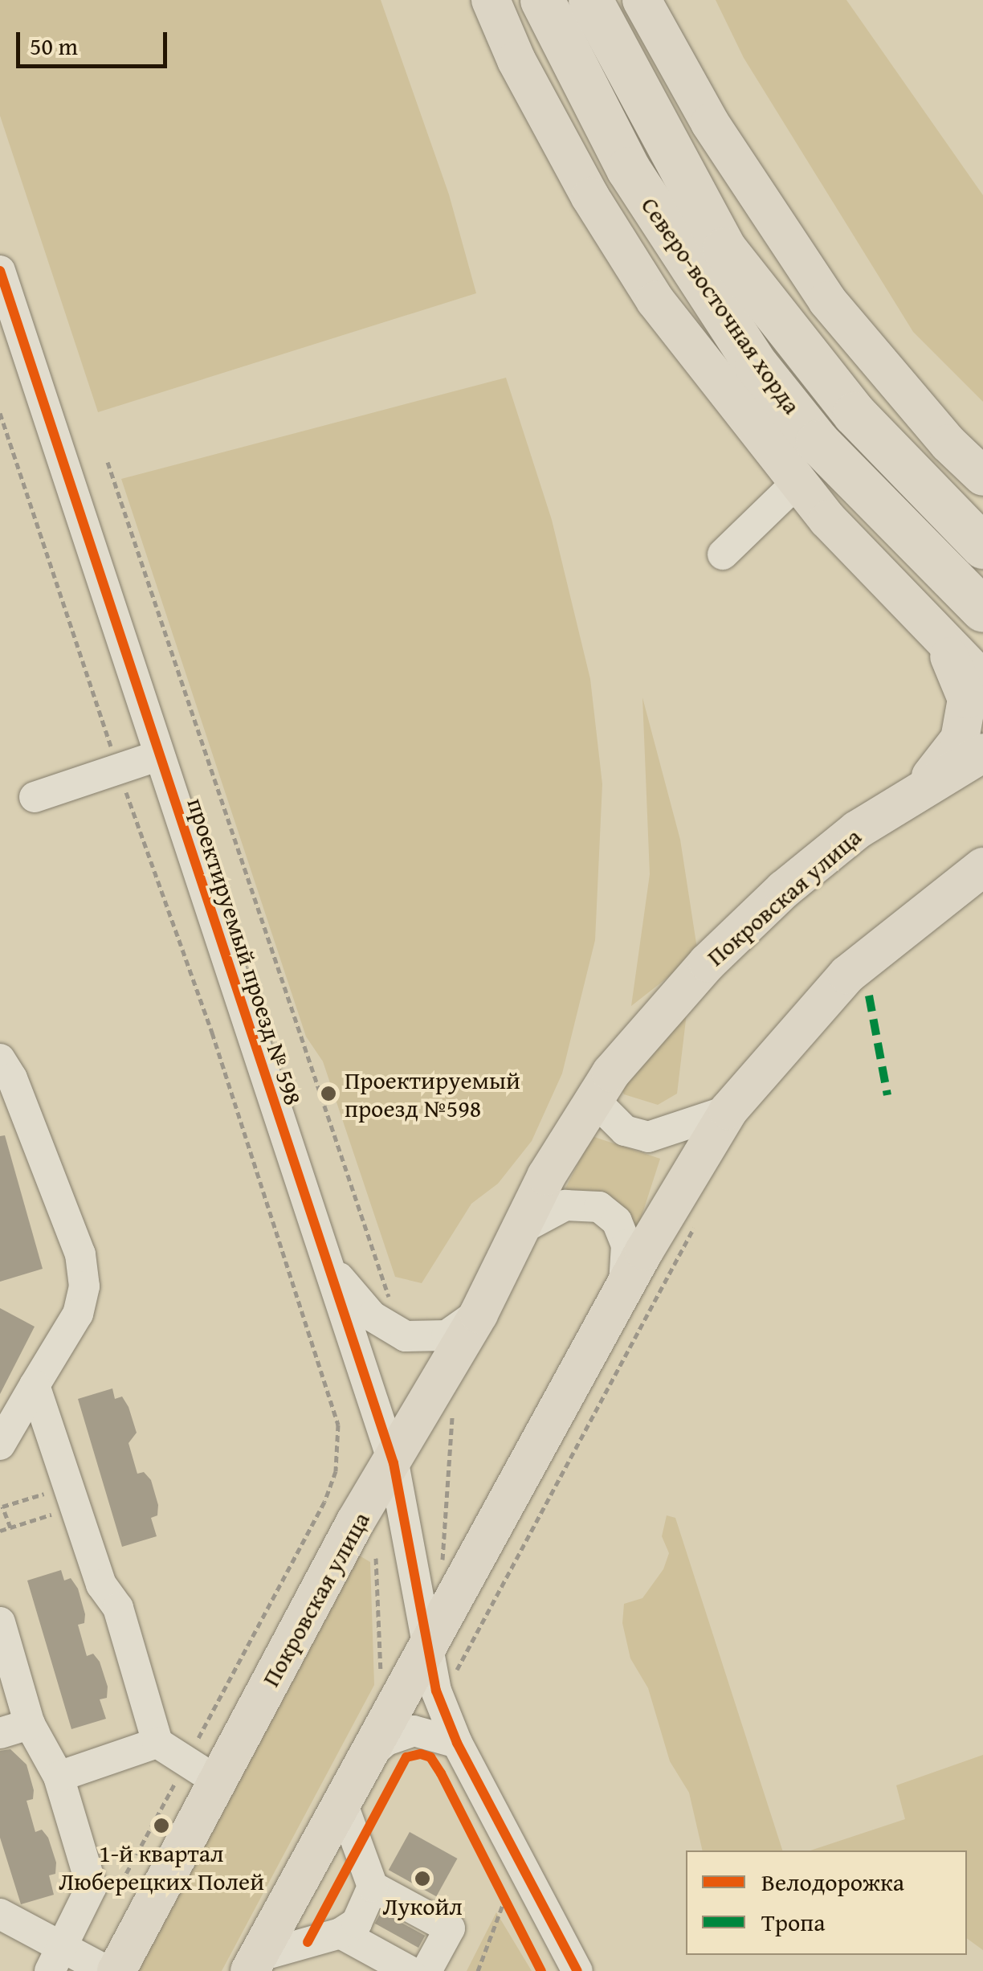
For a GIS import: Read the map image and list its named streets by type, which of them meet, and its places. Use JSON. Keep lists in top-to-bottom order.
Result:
{
  "streets": {
    "highway": ["Северо-восточная хорда"],
    "main road": ["Покровская улица"],
    "street": ["проектируемый проезд № 598"]
  },
  "crossings": [
    ["Покровская улица", "проектируемый проезд № 598"]
  ],
  "places": ["Проектируемый проезд №598", "1-й квартал Люберецких Полей", "Лукойл"],
  "legend": ["Велодорожка", "Тропа"],
  "scale_bar": "50 m"
}
